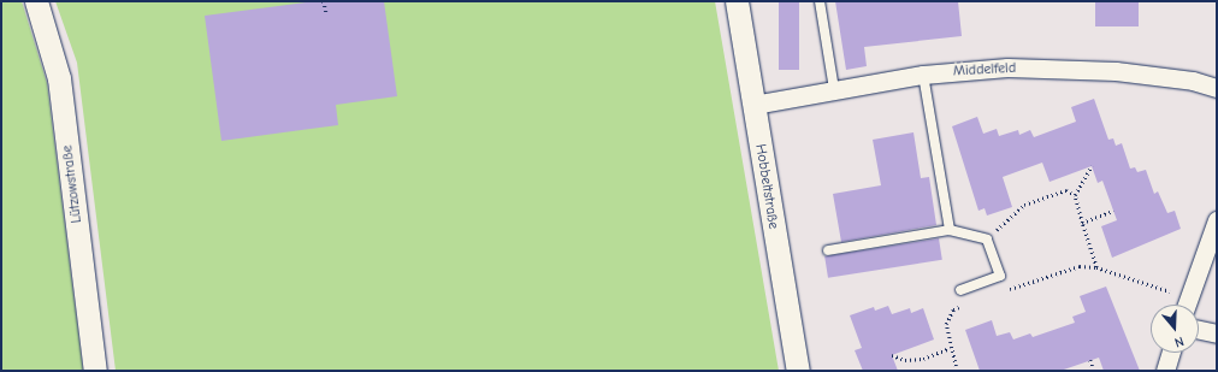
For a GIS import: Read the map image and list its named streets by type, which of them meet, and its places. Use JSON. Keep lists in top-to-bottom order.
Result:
{
  "streets": {
    "street": ["Middelfeld", "Lützowstraße", "Hobbeltstraße"]
  },
  "crossings": [
    ["Middelfeld", "Hobbeltstraße"]
  ],
  "north": "bottom"
}
